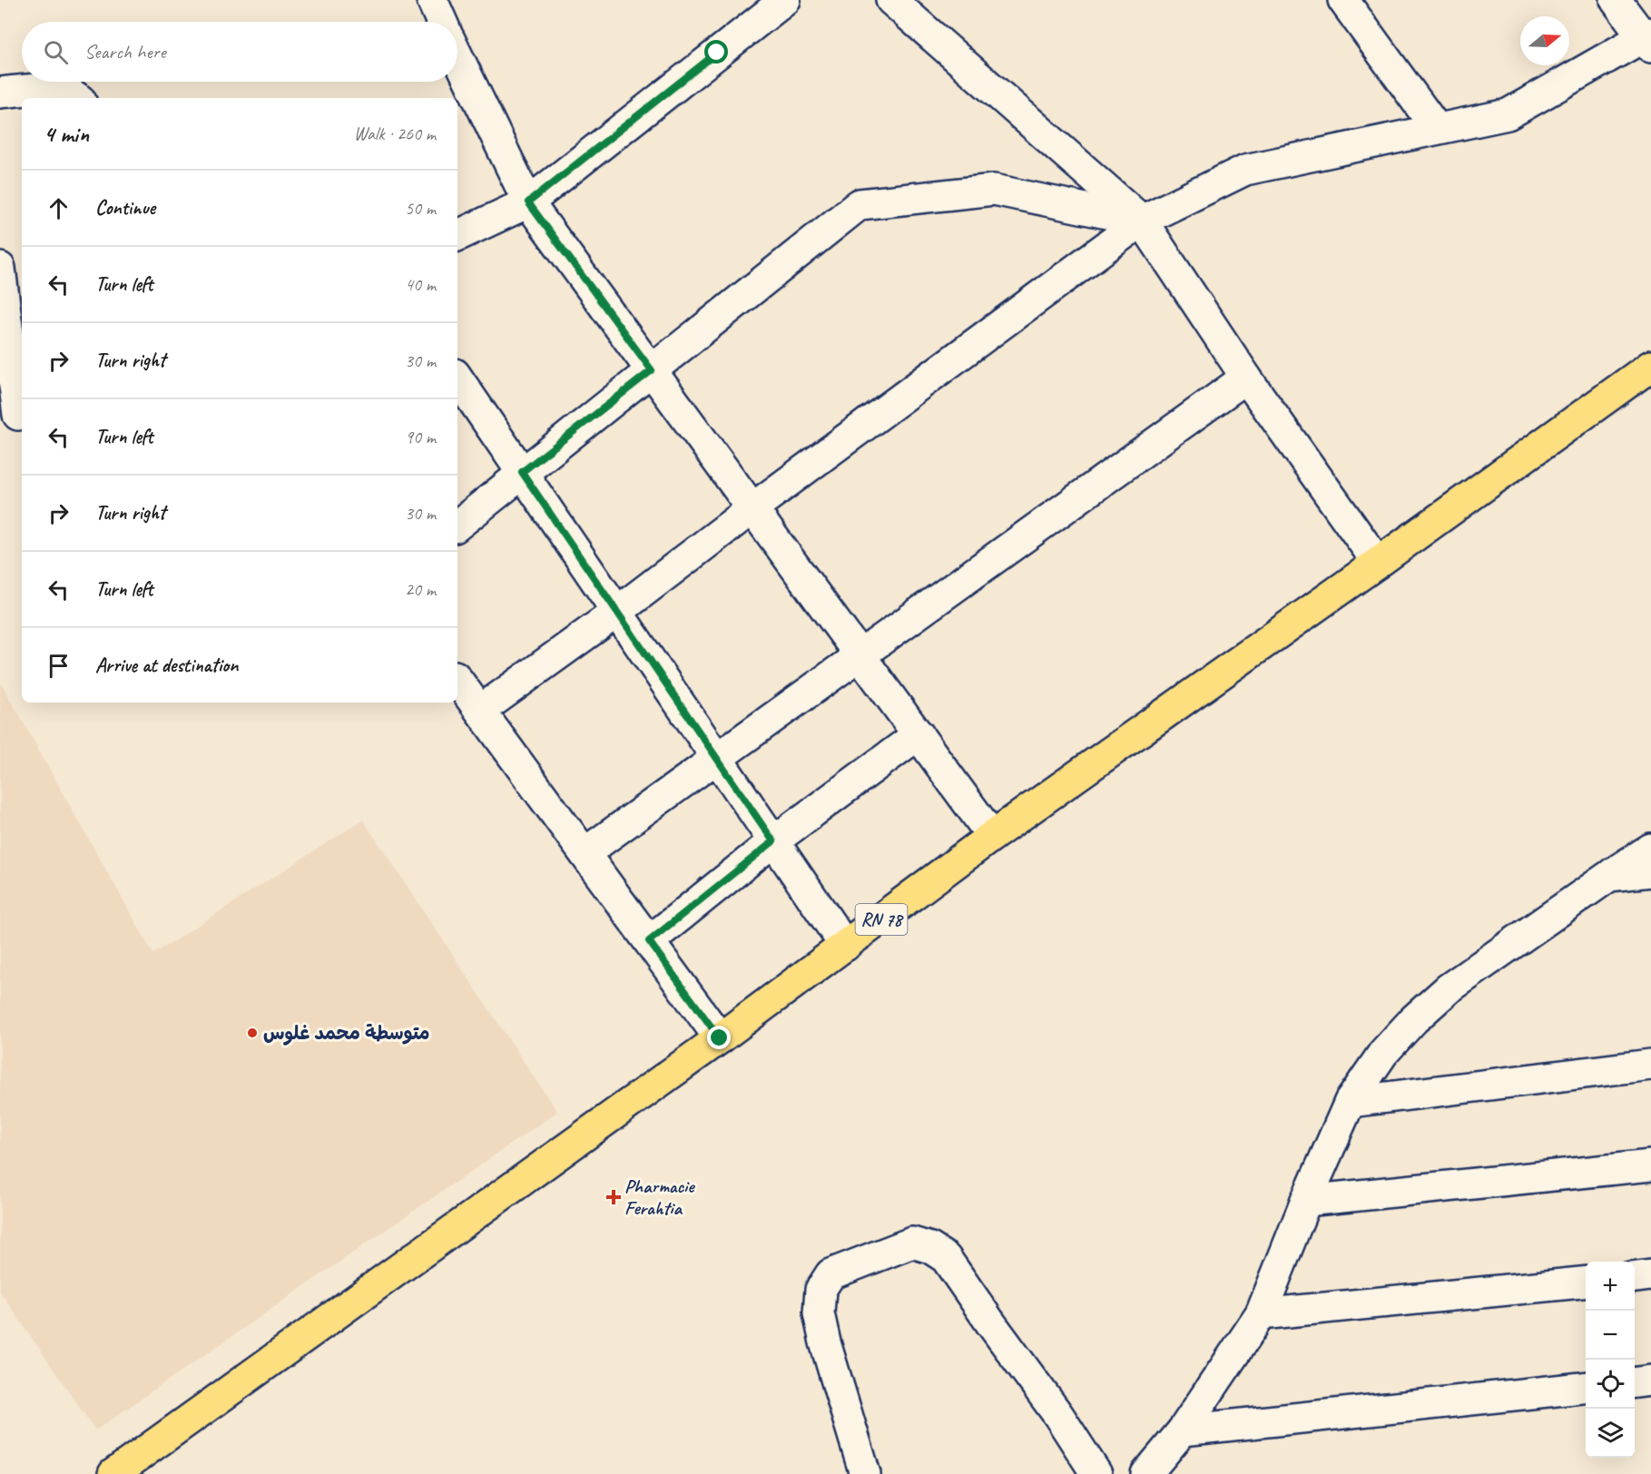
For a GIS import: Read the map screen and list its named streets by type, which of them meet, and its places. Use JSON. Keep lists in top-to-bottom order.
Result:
{
  "streets": {
    "main road": ["RN 78"]
  },
  "places": {
    "other": ["متوسطة محمد غلوس"],
    "health": ["Pharmacie Ferahtia"]
  },
  "north": "right",
  "page": {
    "search": "Search here",
    "heading": ["4 min", "Walk · 260 m"],
    "list": [
      ["Continue", "50 m"],
      ["Turn left", "40 m"],
      ["Turn right", "30 m"],
      ["Turn left", "90 m"],
      ["Turn right", "30 m"],
      ["Turn left", "20 m"],
      "Arrive at destination"
    ],
    "map_buttons": ["+", "−"]
  }
}
